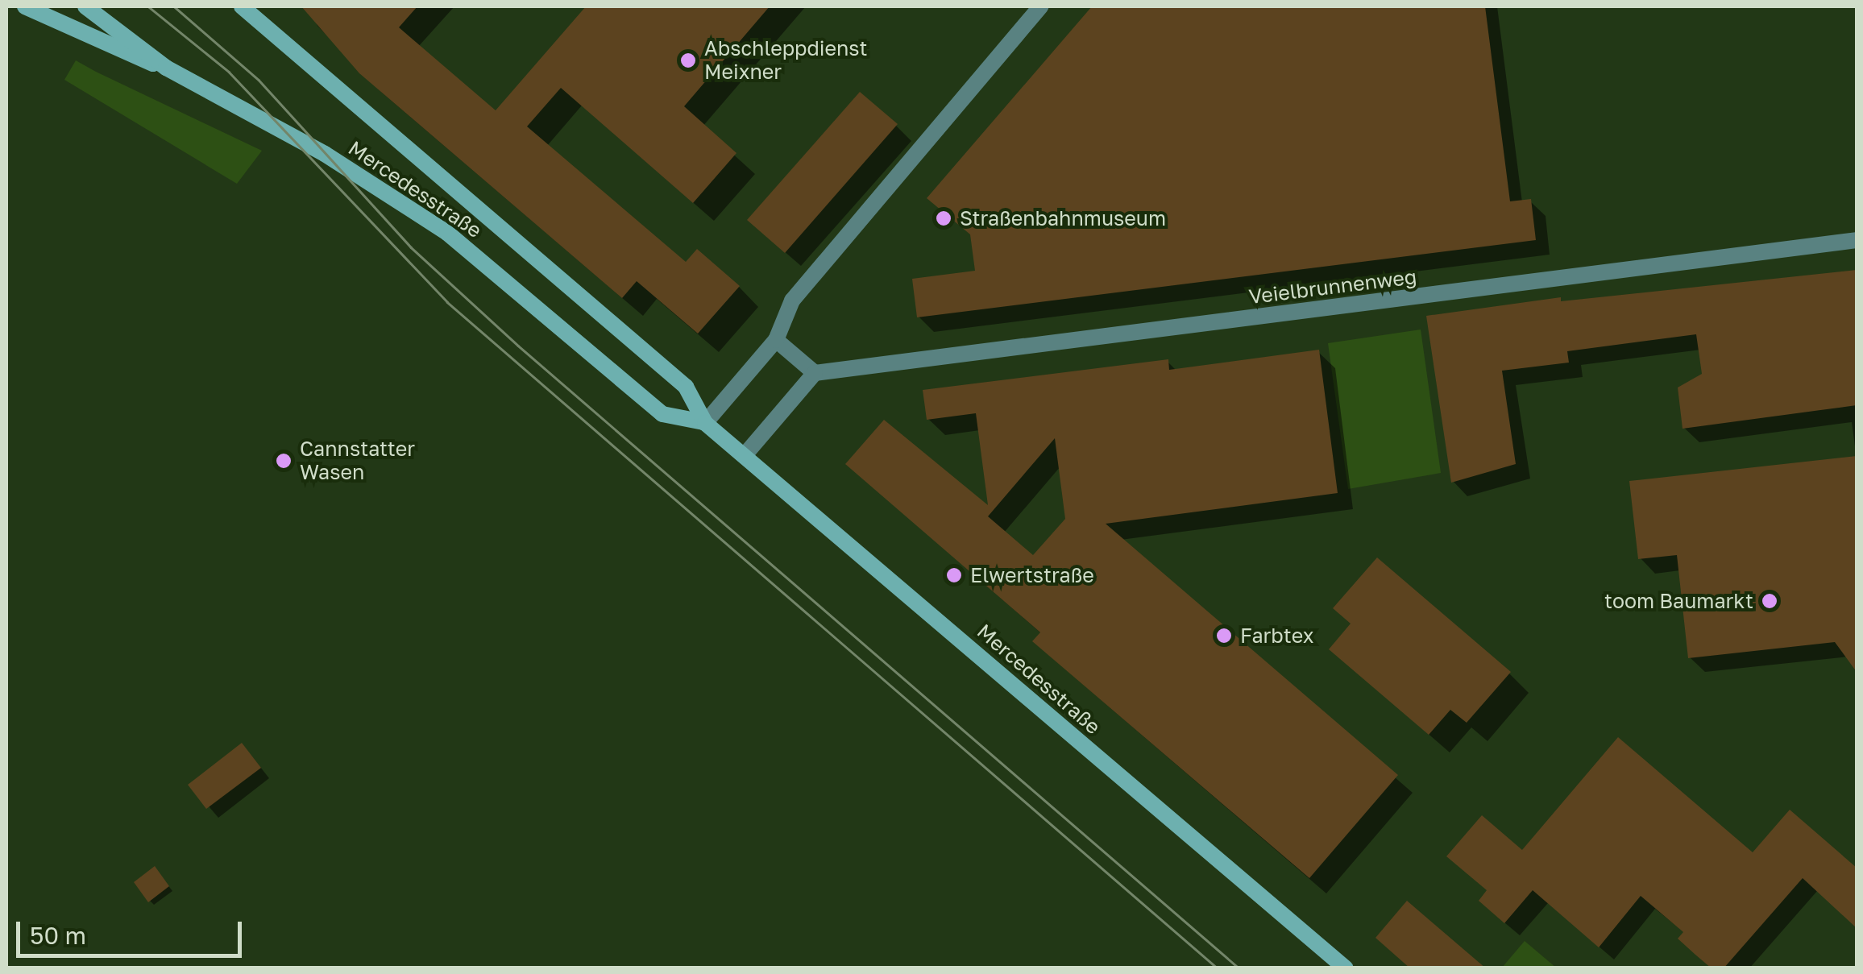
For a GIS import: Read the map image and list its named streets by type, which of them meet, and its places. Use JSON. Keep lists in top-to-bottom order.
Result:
{
  "streets": {
    "main road": ["Mercedesstraße"],
    "street": ["Veielbrunnenweg"]
  },
  "places": [
    "Abschleppdienst Meixner",
    "Straßenbahnmuseum",
    "Cannstatter Wasen",
    "Elwertstraße",
    "toom Baumarkt",
    "Farbtex"
  ],
  "scale_bar": "50 m"
}
